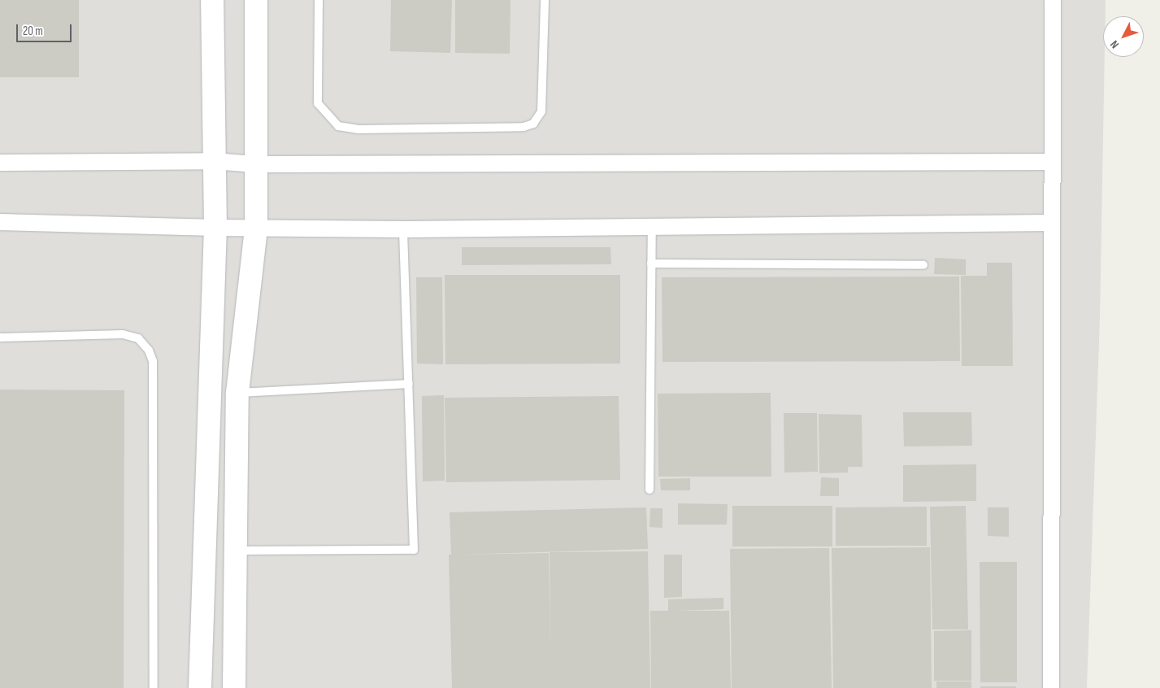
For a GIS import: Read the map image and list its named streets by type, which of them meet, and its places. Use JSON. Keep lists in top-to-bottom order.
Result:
{
  "scale_bar": "20 m",
  "north": "bottom left"
}
